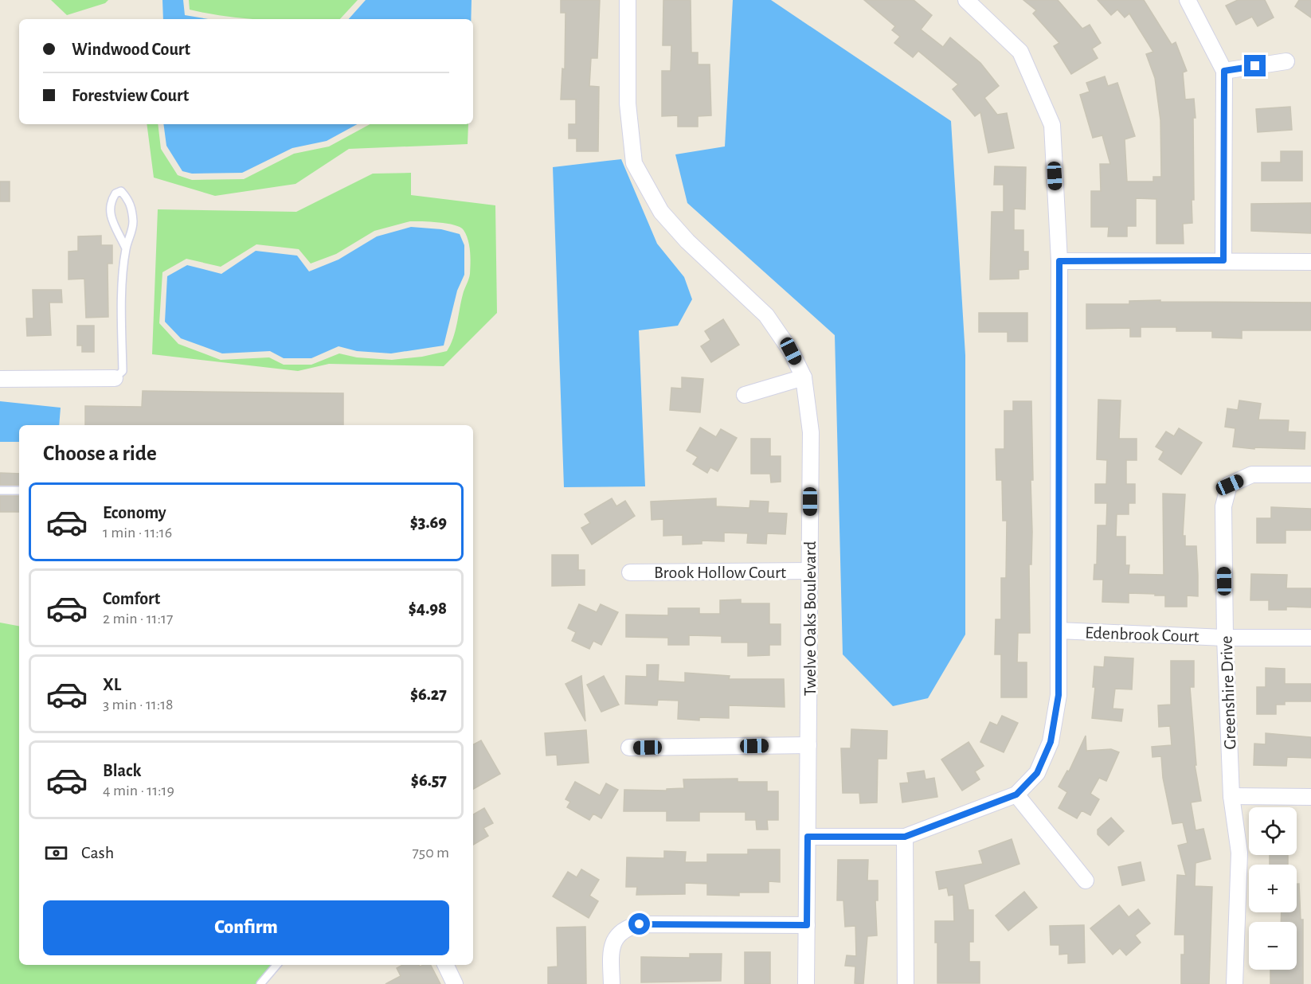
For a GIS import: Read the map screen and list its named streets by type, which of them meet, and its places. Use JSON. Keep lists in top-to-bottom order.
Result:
{
  "streets": {
    "street": [
      "Brook Hollow Court",
      "Twelve Oaks Boulevard",
      "Edenbrook Court",
      "Greenshire Drive"
    ]
  },
  "crossings": [
    ["Brook Hollow Court", "Twelve Oaks Boulevard"],
    ["Edenbrook Court", "Greenshire Drive"]
  ],
  "page": {
    "banner": ["Windwood Court", "Forestview Court"],
    "heading": "Choose a ride",
    "list": [
      {
        "name": "Economy",
        "note": "1 min · 11:16",
        "value": "$3.69"
      },
      {
        "name": "Comfort",
        "note": "2 min · 11:17",
        "value": "$4.98"
      },
      {
        "name": "XL",
        "note": "3 min · 11:18",
        "value": "$6.27"
      },
      {
        "name": "Black",
        "note": "4 min · 11:19",
        "value": "$6.57"
      }
    ],
    "map_buttons": ["+", "−"],
    "pay": ["Cash", "750 m"],
    "buttons": "Confirm"
  }
}
